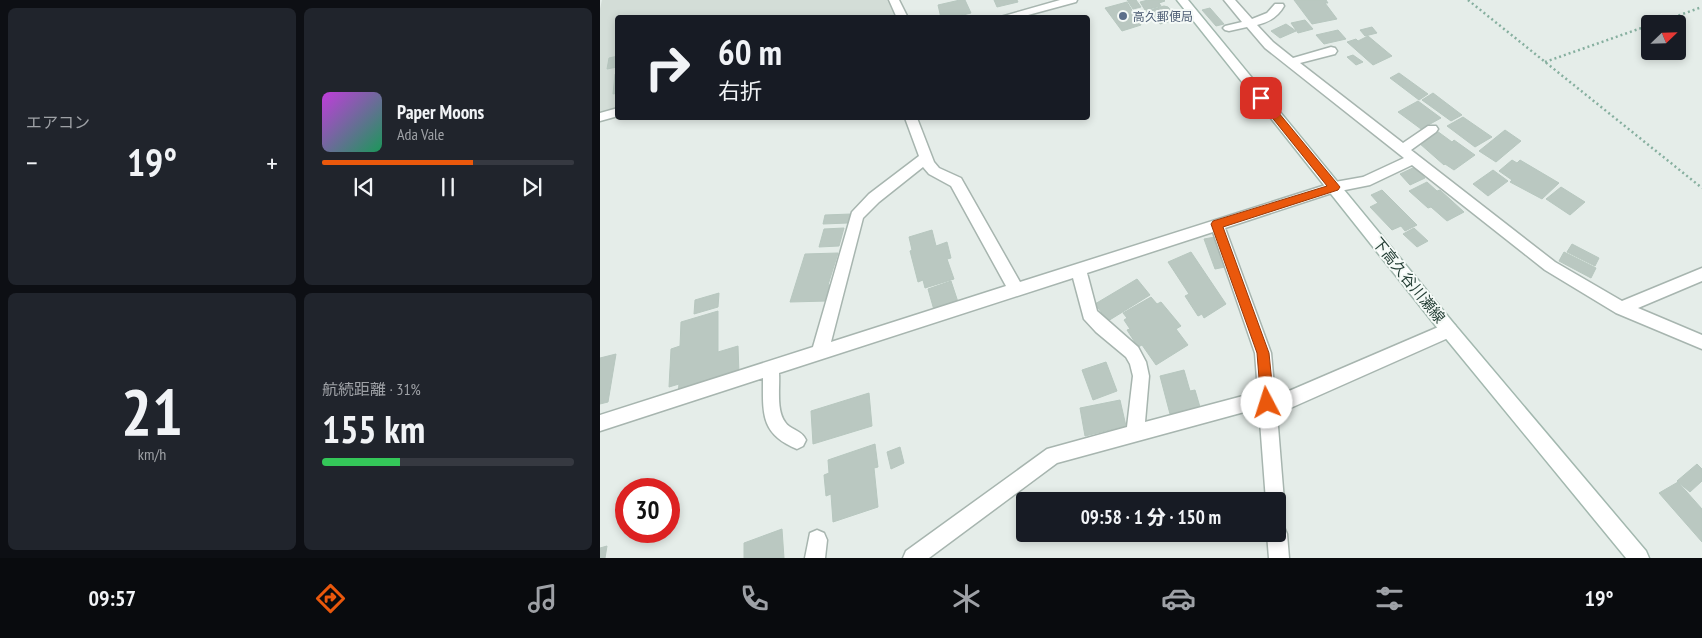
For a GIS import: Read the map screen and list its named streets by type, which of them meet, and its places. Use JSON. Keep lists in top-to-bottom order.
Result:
{
  "streets": {
    "street": ["下高久谷川瀬線"]
  },
  "places": ["高久郵便局"],
  "north": "top right",
  "page": {
    "tile": [
      "エアコン",
      ["21", "km/h"],
      ["航続距離 · 31%", "155 km"]
    ],
    "turn": ["60 m", "右折"],
    "song": ["Paper Moons", "Ada Vale"],
    "heat": ["−", "19°", "+"],
    "limit": "30",
    "trip": "09:58 · 1 分 · 150 m",
    "tabs": ["09:57", "19°"]
  }
}
